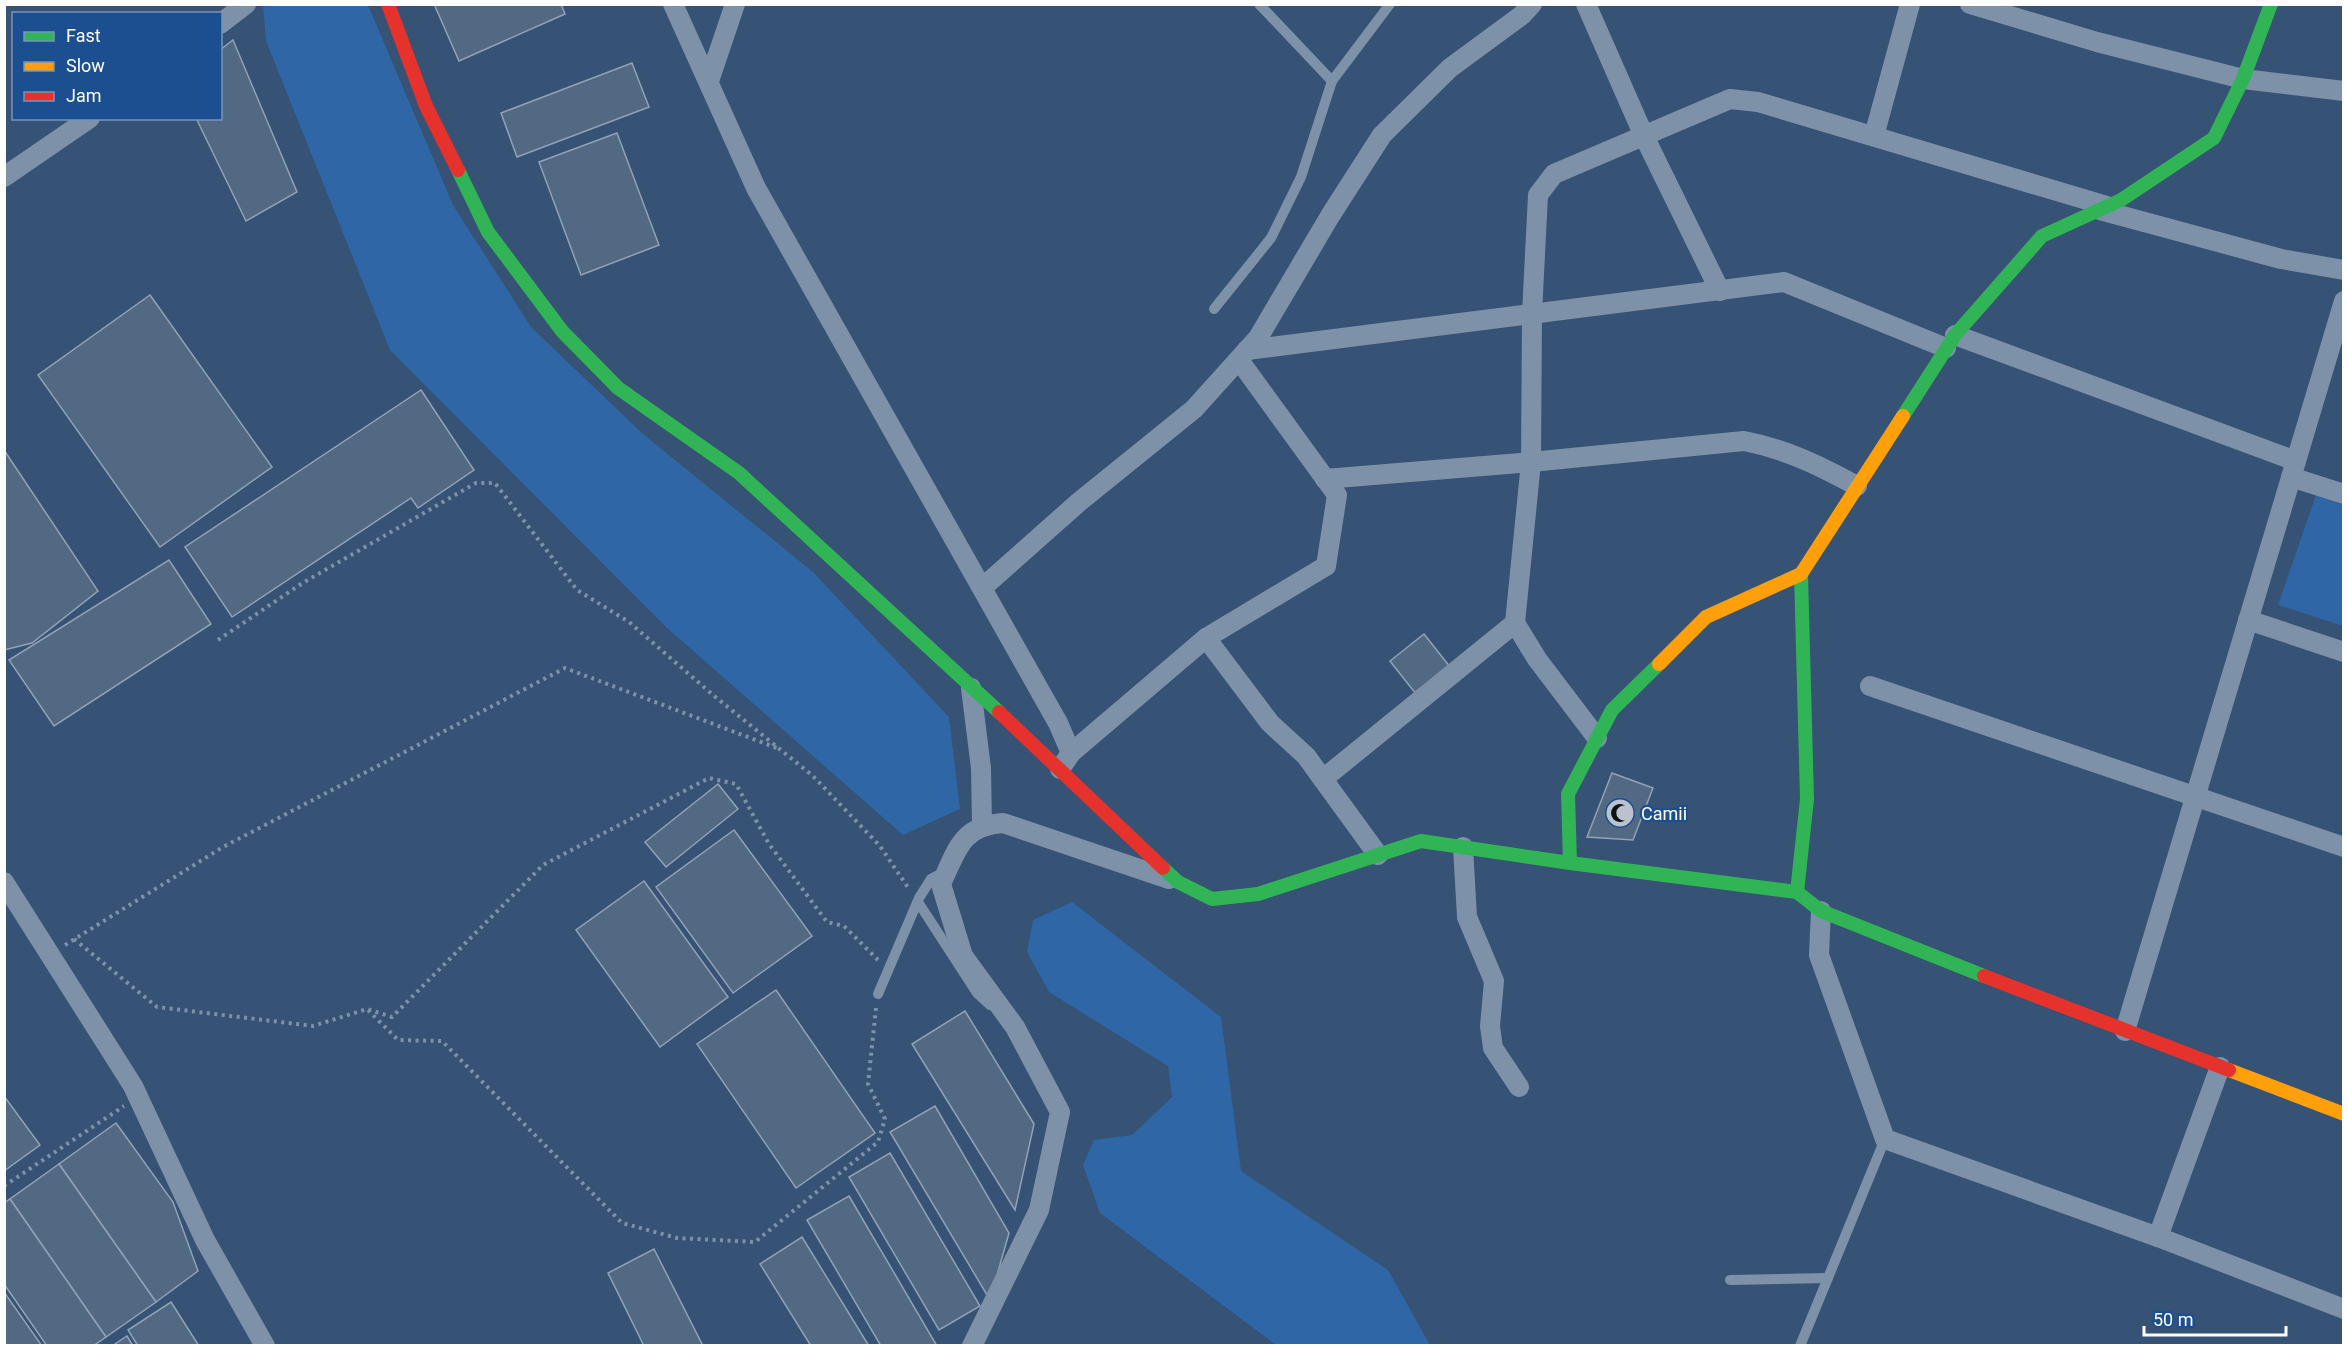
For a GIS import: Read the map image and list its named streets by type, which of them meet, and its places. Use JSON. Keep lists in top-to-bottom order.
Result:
{
  "places": {
    "mosque": ["Camii"]
  },
  "legend": ["Fast", "Slow", "Jam"],
  "scale_bar": "50 m"
}
